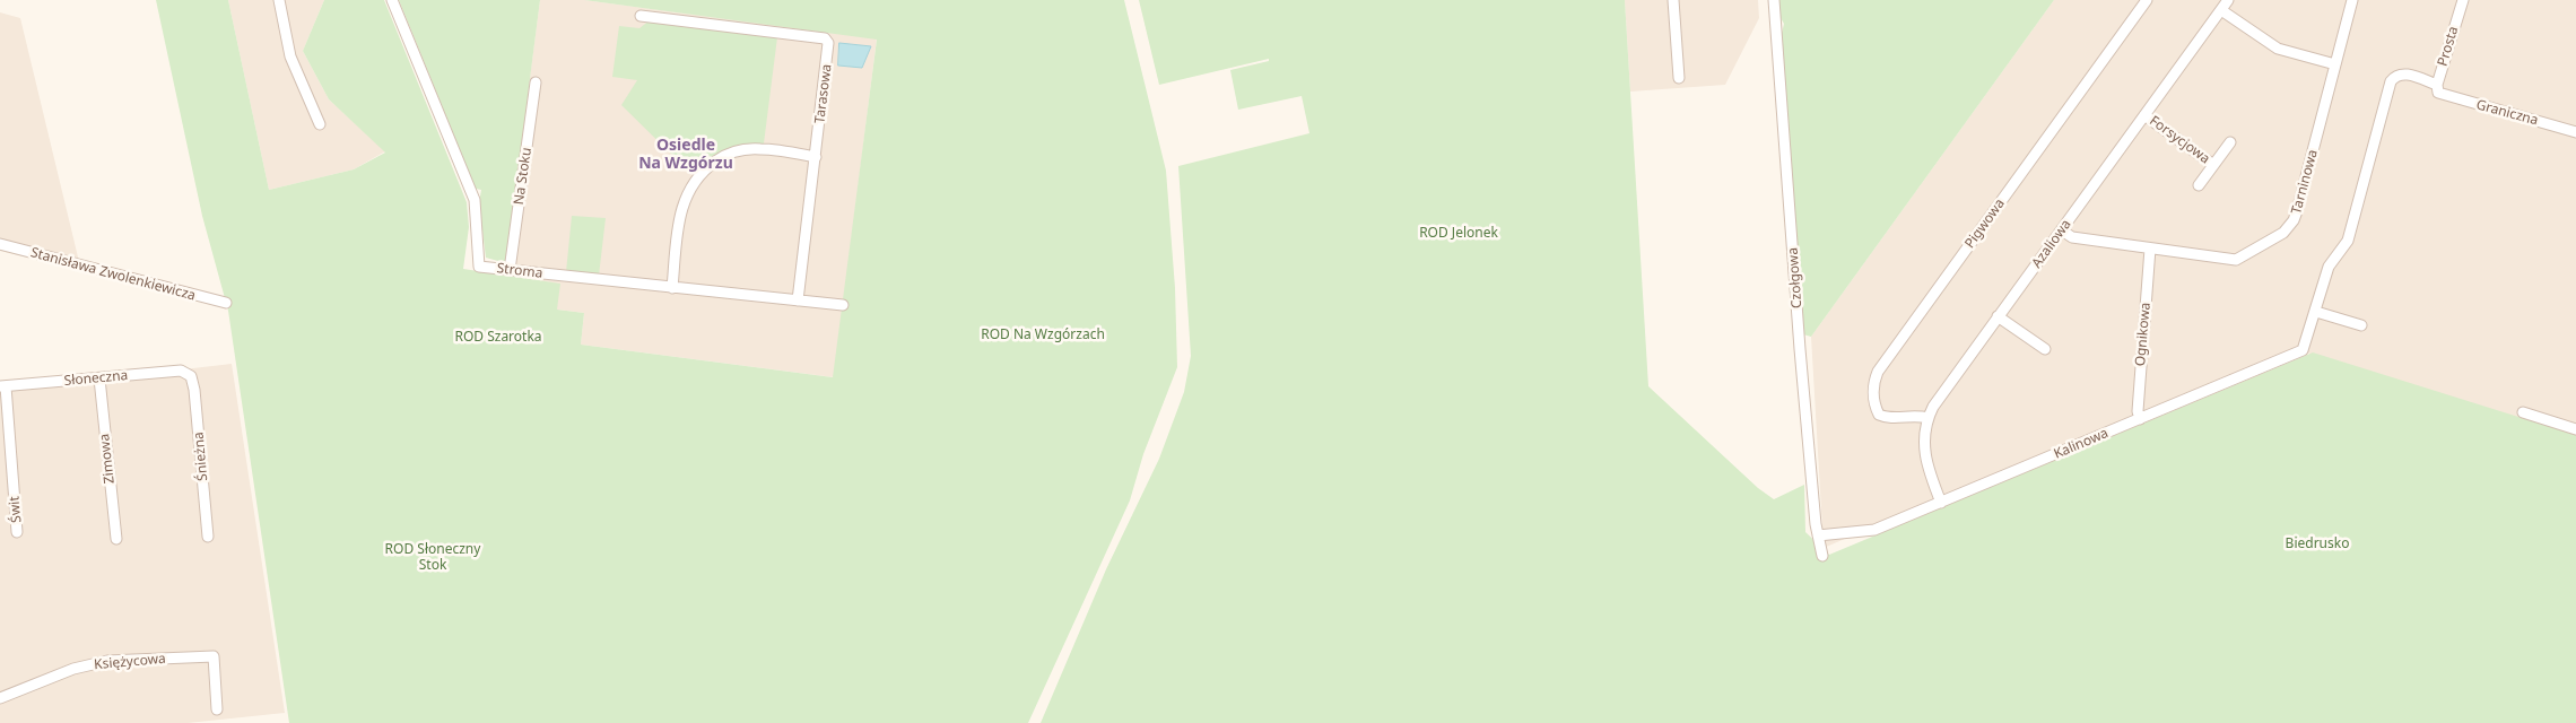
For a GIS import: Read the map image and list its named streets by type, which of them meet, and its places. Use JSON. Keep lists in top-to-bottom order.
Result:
{
  "streets": {
    "street": [
      "Prosta",
      "Tarasowa",
      "Graniczna",
      "Forsycjowa",
      "Na Stoku",
      "Tarninowa",
      "Pigwowa",
      "Azaliowa",
      "Stroma",
      "Stanisława Zwolenkiewicza",
      "Czołgowa",
      "Ognikowa",
      "Słoneczna",
      "Kalinowa",
      "Śnieżna",
      "Zimowa",
      "Świt",
      "Księżycowa"
    ]
  },
  "crossings": [
    ["Prosta", "Graniczna"],
    ["Prosta", "Kalinowa"],
    ["Tarasowa", "Stroma"],
    ["Graniczna", "Kalinowa"],
    ["Forsycjowa", "Azaliowa"],
    ["Na Stoku", "Stroma"],
    ["Tarninowa", "Azaliowa"],
    ["Tarninowa", "Ognikowa"],
    ["Pigwowa", "Azaliowa"],
    ["Azaliowa", "Kalinowa"],
    ["Czołgowa", "Kalinowa"],
    ["Ognikowa", "Kalinowa"],
    ["Słoneczna", "Śnieżna"],
    ["Słoneczna", "Zimowa"],
    ["Słoneczna", "Świt"]
  ],
  "districts": ["Osiedle Na Wzgórzu"],
  "parks": [
    "ROD Jelonek",
    "ROD Na Wzgórzach",
    "ROD Szarotka",
    "Biedrusko",
    "ROD Słoneczny Stok"
  ]
}
